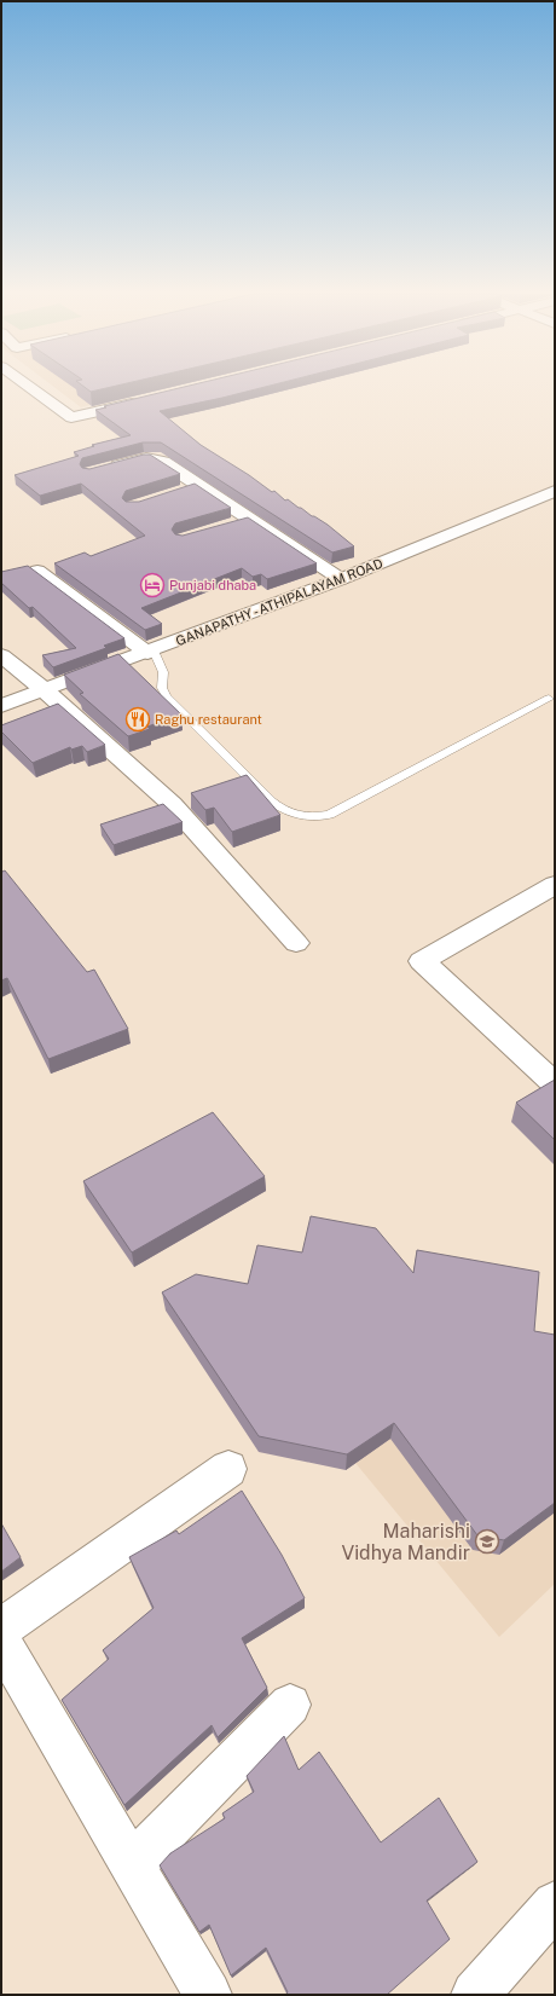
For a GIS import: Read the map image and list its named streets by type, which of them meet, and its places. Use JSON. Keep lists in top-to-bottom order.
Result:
{
  "streets": {
    "street": ["GANAPATHY - ATHIPALAYAM ROAD"]
  },
  "places": {
    "hotel": ["Punjabi dhaba"],
    "restaurant": ["Raghu restaurant"],
    "school or university": ["Maharishi Vidhya Mandir"]
  }
}
